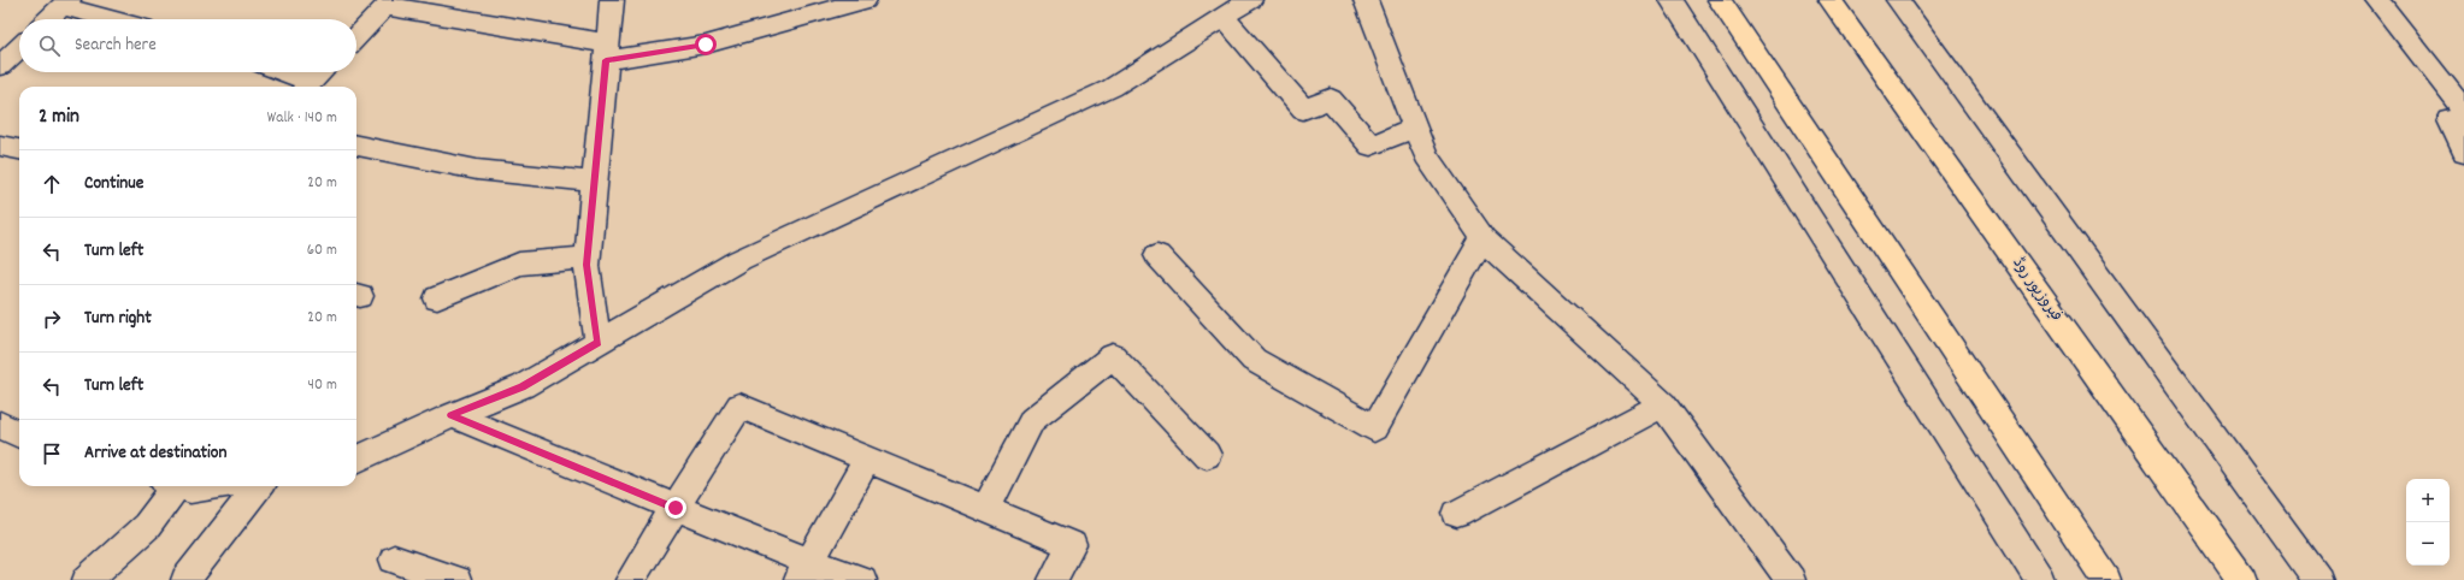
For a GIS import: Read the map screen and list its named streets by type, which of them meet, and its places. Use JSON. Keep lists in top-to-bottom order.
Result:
{
  "streets": {
    "highway": ["فیروزپور روڈ"]
  },
  "page": {
    "search": "Search here",
    "heading": ["2 min", "Walk · 140 m"],
    "list": [
      ["Continue", "20 m"],
      ["Turn left", "60 m"],
      ["Turn right", "20 m"],
      ["Turn left", "40 m"],
      "Arrive at destination"
    ],
    "map_buttons": ["+", "−"]
  }
}
